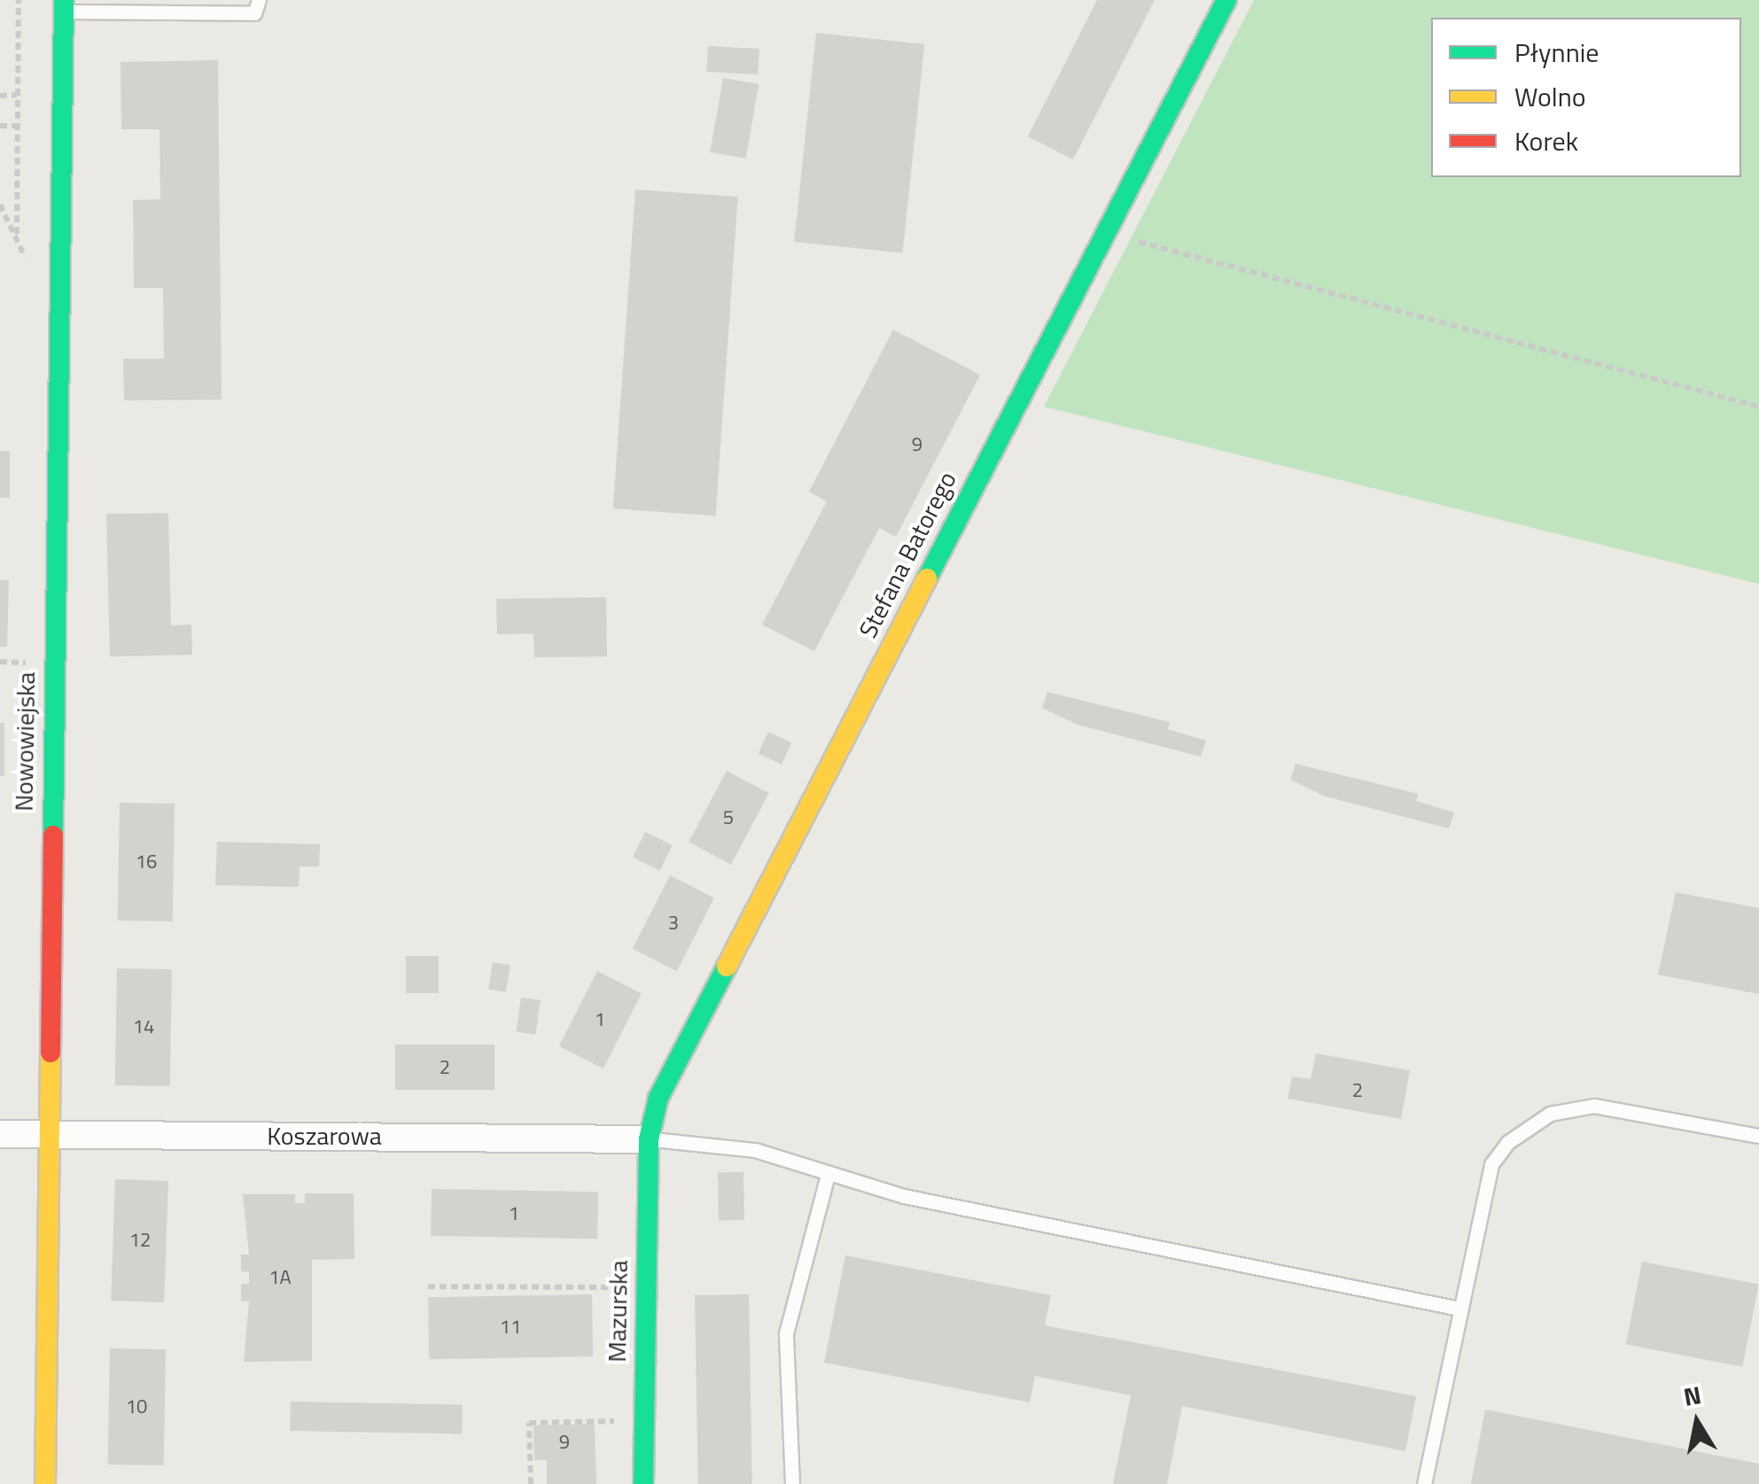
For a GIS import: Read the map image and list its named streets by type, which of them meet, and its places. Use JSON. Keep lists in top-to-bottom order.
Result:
{
  "streets": {
    "street": [
      "Stefana Batorego",
      "Nowowiejska",
      "Koszarowa",
      "Mazurska"
    ]
  },
  "crossings": [
    ["Stefana Batorego", "Koszarowa"],
    ["Stefana Batorego", "Mazurska"],
    ["Nowowiejska", "Koszarowa"],
    ["Koszarowa", "Mazurska"]
  ],
  "house_numbers": [
    "9",
    "5",
    "16",
    "3",
    "1",
    "14",
    "2",
    "2",
    "1",
    "12",
    "1A",
    "11",
    "10",
    "9"
  ],
  "legend": ["Płynnie", "Wolno", "Korek"],
  "north": "top"
}
